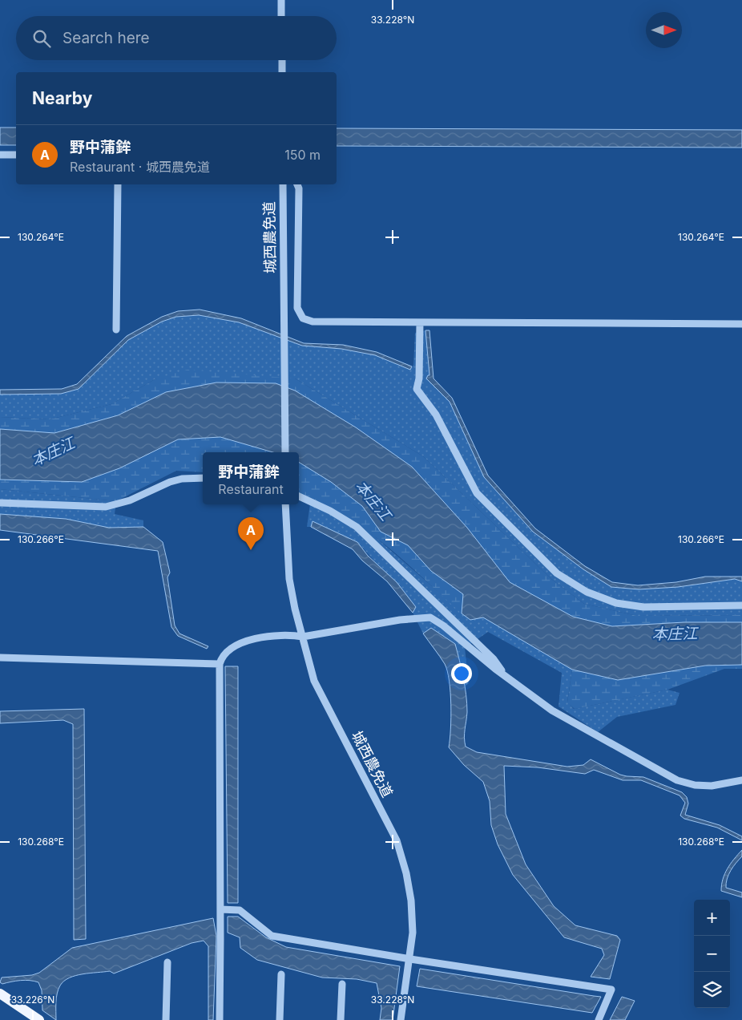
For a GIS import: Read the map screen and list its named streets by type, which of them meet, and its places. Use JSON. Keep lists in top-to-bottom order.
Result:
{
  "streets": {
    "street": ["城西農免道"]
  },
  "water": ["本庄江"],
  "north": "right",
  "page": {
    "search": "Search here",
    "heading": "Nearby",
    "list": [
      {
        "mark": "A",
        "name": "野中蒲鉾",
        "note": "Restaurant · 城西農免道",
        "value": "150 m"
      }
    ],
    "popup": ["野中蒲鉾", "Restaurant"],
    "pins": "A",
    "map_buttons": ["+", "−"]
  },
  "coordinates": [
    "33.228°N",
    "130.264°E",
    "130.266°E",
    "130.268°E",
    "33.226°N"
  ]
}
